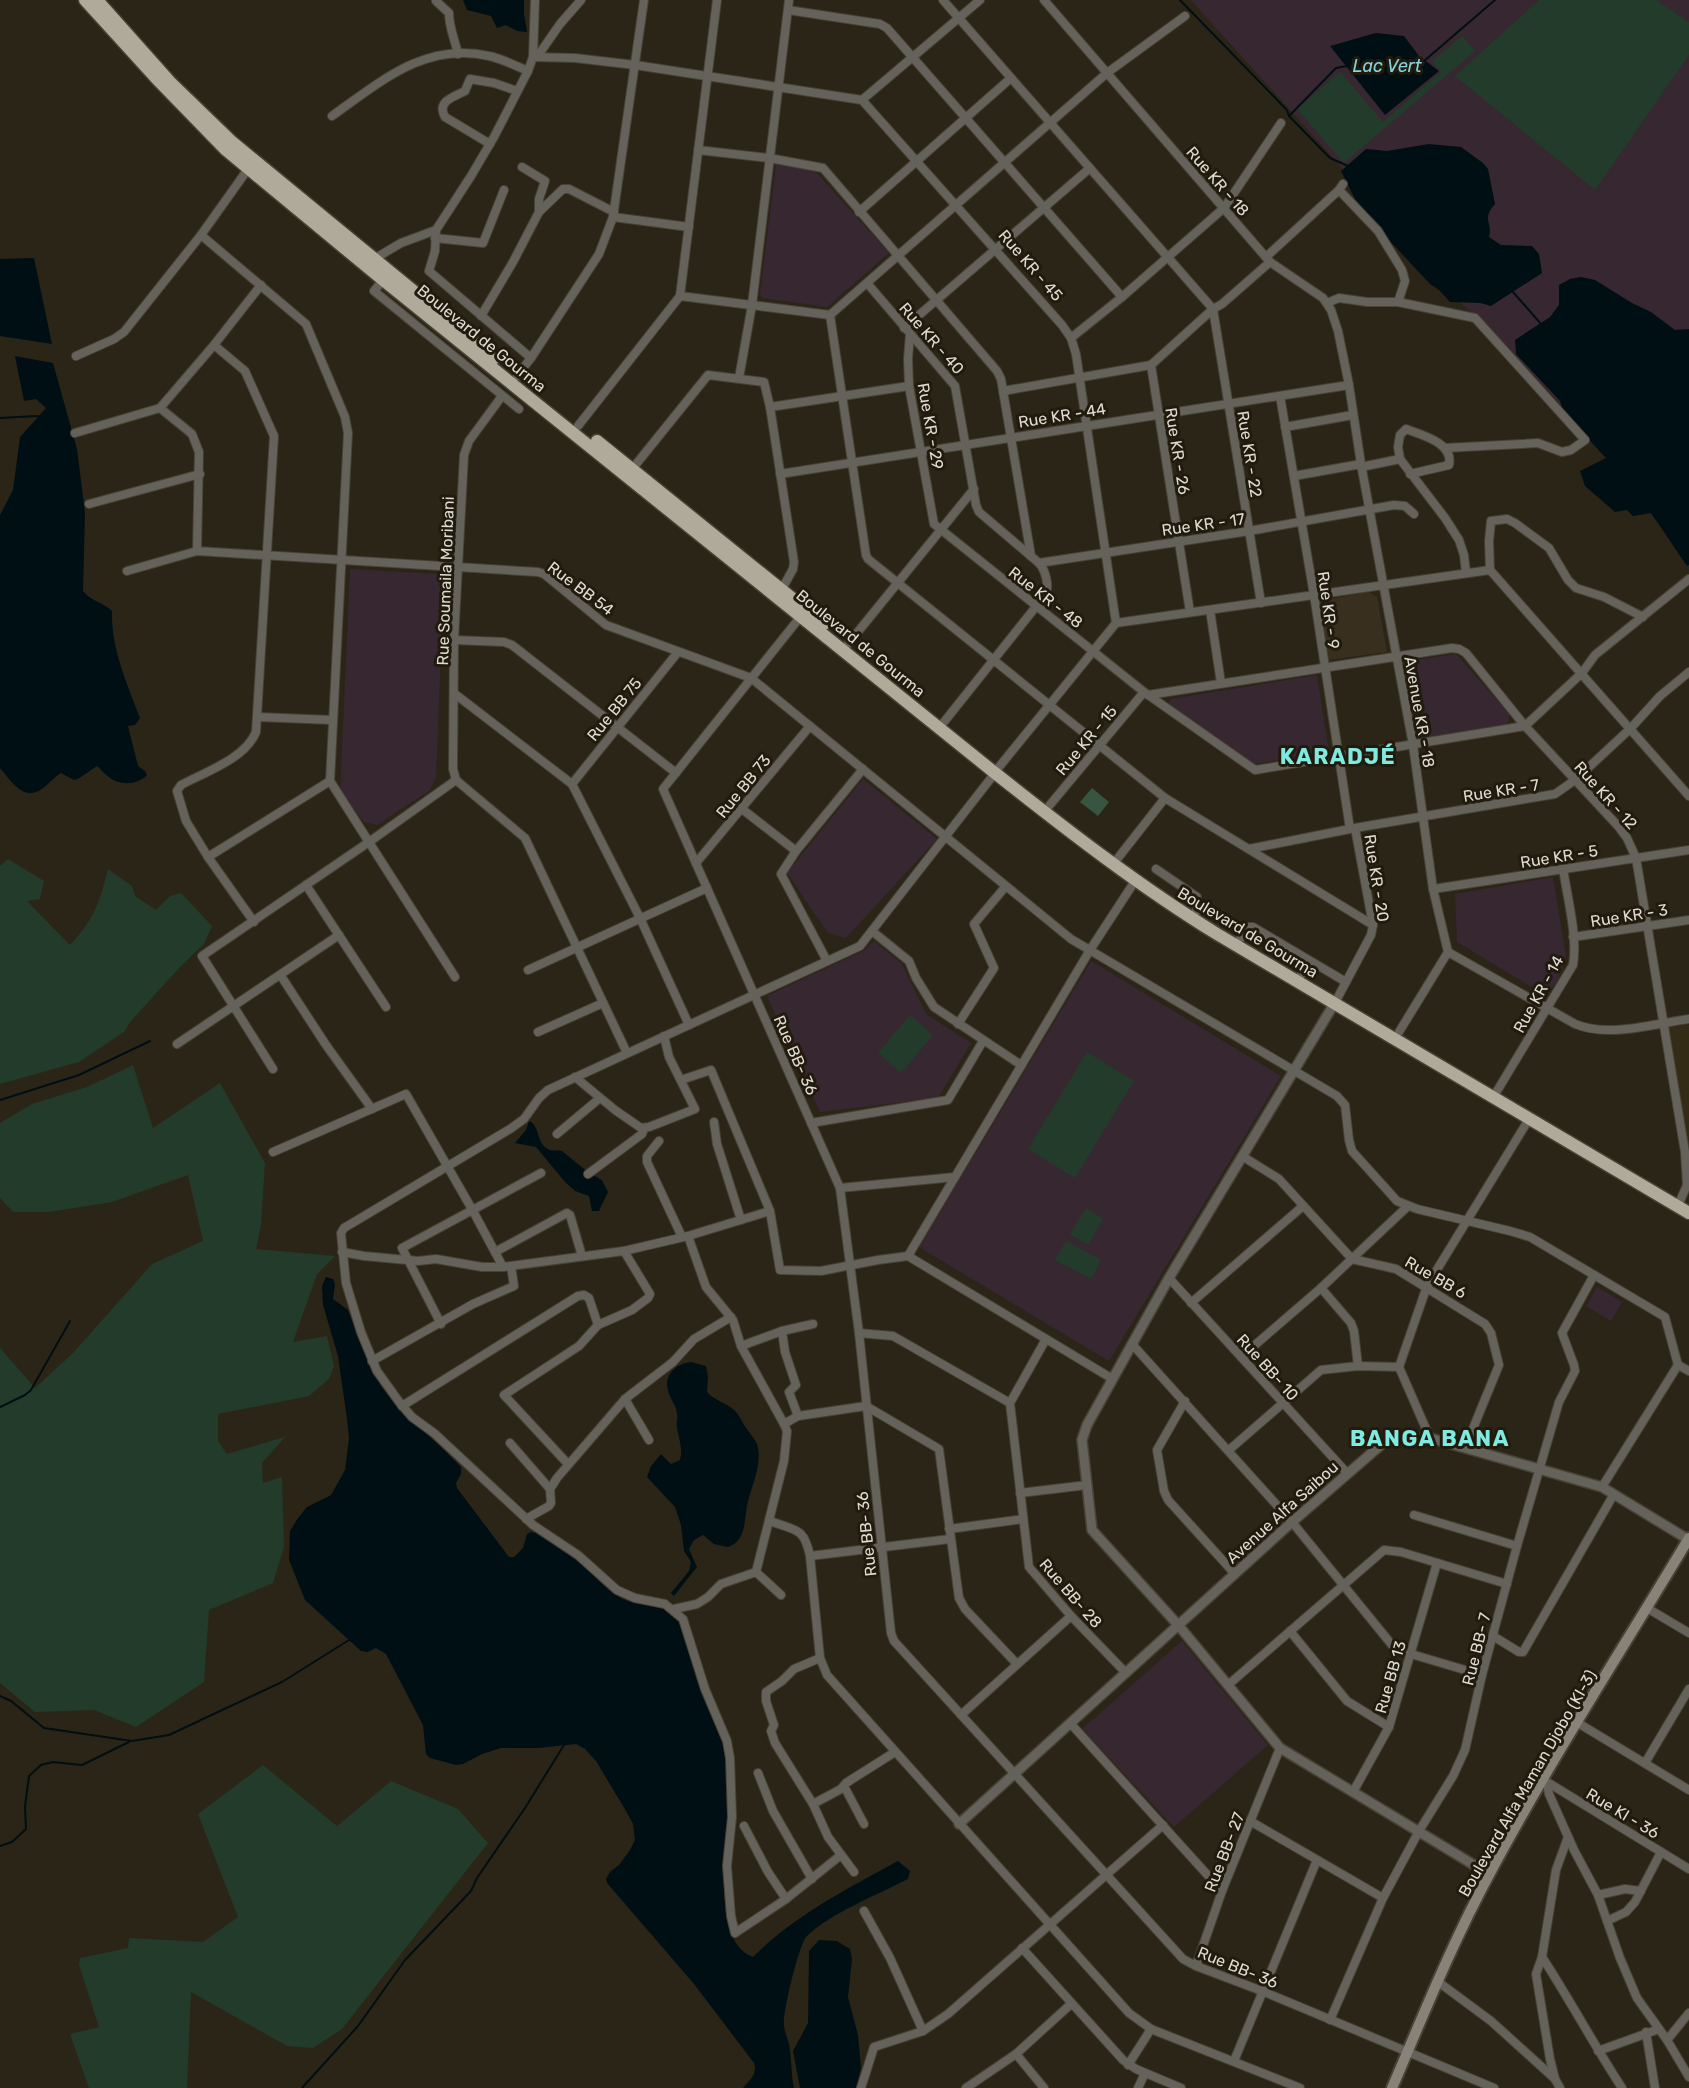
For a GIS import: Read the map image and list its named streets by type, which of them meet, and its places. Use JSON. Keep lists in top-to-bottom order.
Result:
{
  "streets": {
    "highway": ["Boulevard de Gourma"],
    "main road": ["Boulevard Alfa Maman Djobo (KI-3)"],
    "street": [
      "Rue KR - 18",
      "Rue KR - 45",
      "Rue KR - 40",
      "Rue KR - 44",
      "Rue KR - 29",
      "Rue KR - 26",
      "Rue KR - 22",
      "Rue KR - 17",
      "Rue Soumaila Moribani",
      "Rue BB 54",
      "Rue KR - 48",
      "Rue KR - 9",
      "Rue BB 75",
      "Avenue KR - 18",
      "Rue KR - 15",
      "Rue BB 73",
      "Rue KR - 7",
      "Rue KR - 12",
      "Rue KR - 5",
      "Rue KR - 20",
      "Rue KR - 3",
      "Rue KR - 14",
      "Rue BB- 36",
      "Rue BB 6",
      "Rue BB- 10",
      "Avenue Alfa Saibou",
      "Rue BB- 28",
      "Rue BB- 7",
      "Rue BB 13",
      "Rue KI - 36",
      "Rue BB- 27"
    ]
  },
  "crossings": [
    ["Rue KR - 45", "Rue KR - 44"],
    ["Rue KR - 45", "Rue KR - 17"],
    ["Boulevard de Gourma", "Rue KR - 15"],
    ["Boulevard de Gourma", "Rue KR - 12"],
    ["Boulevard de Gourma", "Rue KR - 20"],
    ["Boulevard de Gourma", "Rue KR - 14"],
    ["Rue KR - 40", "Rue KR - 44"],
    ["Rue KR - 40", "Rue KR - 29"],
    ["Rue KR - 40", "Rue KR - 17"],
    ["Rue KR - 44", "Rue KR - 29"],
    ["Rue KR - 44", "Rue KR - 26"],
    ["Rue KR - 44", "Rue KR - 22"],
    ["Rue KR - 44", "Rue KR - 9"],
    ["Rue KR - 44", "Avenue KR - 18"],
    ["Rue KR - 29", "Rue KR - 48"],
    ["Rue KR - 26", "Rue KR - 17"],
    ["Rue KR - 22", "Rue KR - 17"],
    ["Rue KR - 17", "Rue KR - 9"],
    ["Rue KR - 17", "Avenue KR - 18"],
    ["Rue Soumaila Moribani", "Rue BB 54"],
    ["Rue BB 54", "Rue BB 75"],
    ["Rue KR - 48", "Rue KR - 9"],
    ["Rue KR - 48", "Avenue KR - 18"],
    ["Rue KR - 48", "Rue KR - 15"],
    ["Rue KR - 48", "Rue KR - 12"],
    ["Rue KR - 9", "Rue KR - 7"],
    ["Rue KR - 9", "Rue KR - 20"],
    ["Avenue KR - 18", "Rue KR - 7"],
    ["Avenue KR - 18", "Rue KR - 12"],
    ["Avenue KR - 18", "Rue KR - 5"],
    ["Rue BB 73", "Rue BB- 36"],
    ["Rue KR - 7", "Rue KR - 12"],
    ["Rue KR - 7", "Rue KR - 20"],
    ["Rue KR - 12", "Rue KR - 5"],
    ["Rue KR - 12", "Rue KR - 3"],
    ["Rue KR - 5", "Rue KR - 14"],
    ["Rue KR - 3", "Rue KR - 14"],
    ["Rue BB- 36", "Avenue Alfa Saibou"],
    ["Rue BB- 36", "Rue BB- 7"],
    ["Rue BB- 36", "Boulevard Alfa Maman Djobo (KI-3)"],
    ["Rue BB- 36", "Rue BB- 27"],
    ["Rue BB 6", "Avenue Alfa Saibou"],
    ["Rue BB- 10", "Avenue Alfa Saibou"],
    ["Avenue Alfa Saibou", "Rue BB- 28"],
    ["Avenue Alfa Saibou", "Rue BB- 7"],
    ["Avenue Alfa Saibou", "Boulevard Alfa Maman Djobo (KI-3)"],
    ["Boulevard Alfa Maman Djobo (KI-3)", "Rue KI - 36"]
  ],
  "districts": ["KARADJÉ", "BANGA BANA"],
  "water": ["Lac Vert"]
}
